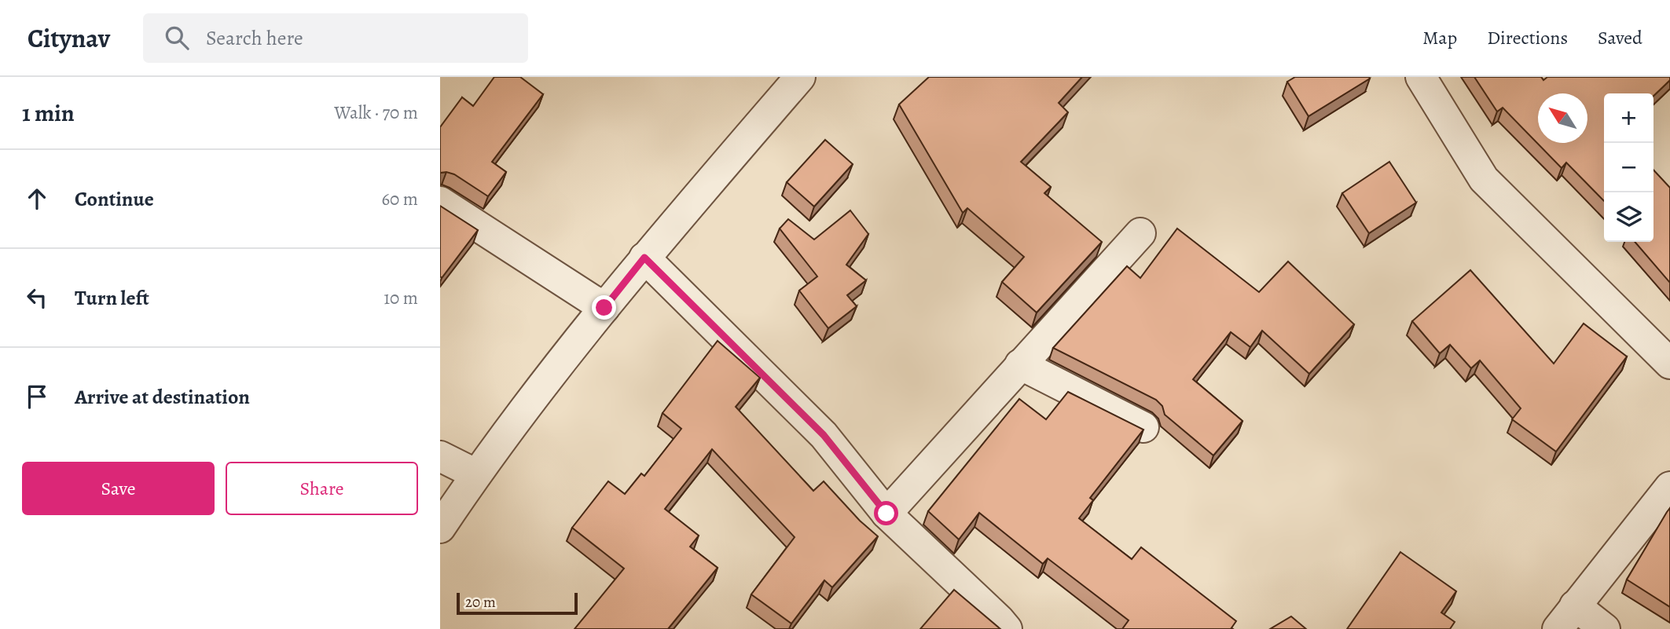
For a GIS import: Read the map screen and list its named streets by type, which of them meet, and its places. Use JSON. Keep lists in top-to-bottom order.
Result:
{
  "scale_bar": "20 m",
  "north": "top left",
  "page": {
    "header": "Citynav",
    "search": "Search here",
    "nav": ["Map", "Directions", "Saved"],
    "heading": ["1 min", "Walk · 70 m"],
    "map_buttons": ["+", "−"],
    "list": [
      ["Continue", "60 m"],
      ["Turn left", "10 m"],
      "Arrive at destination"
    ],
    "buttons": ["Save", "Share"],
    "scale": "20 m"
  }
}
